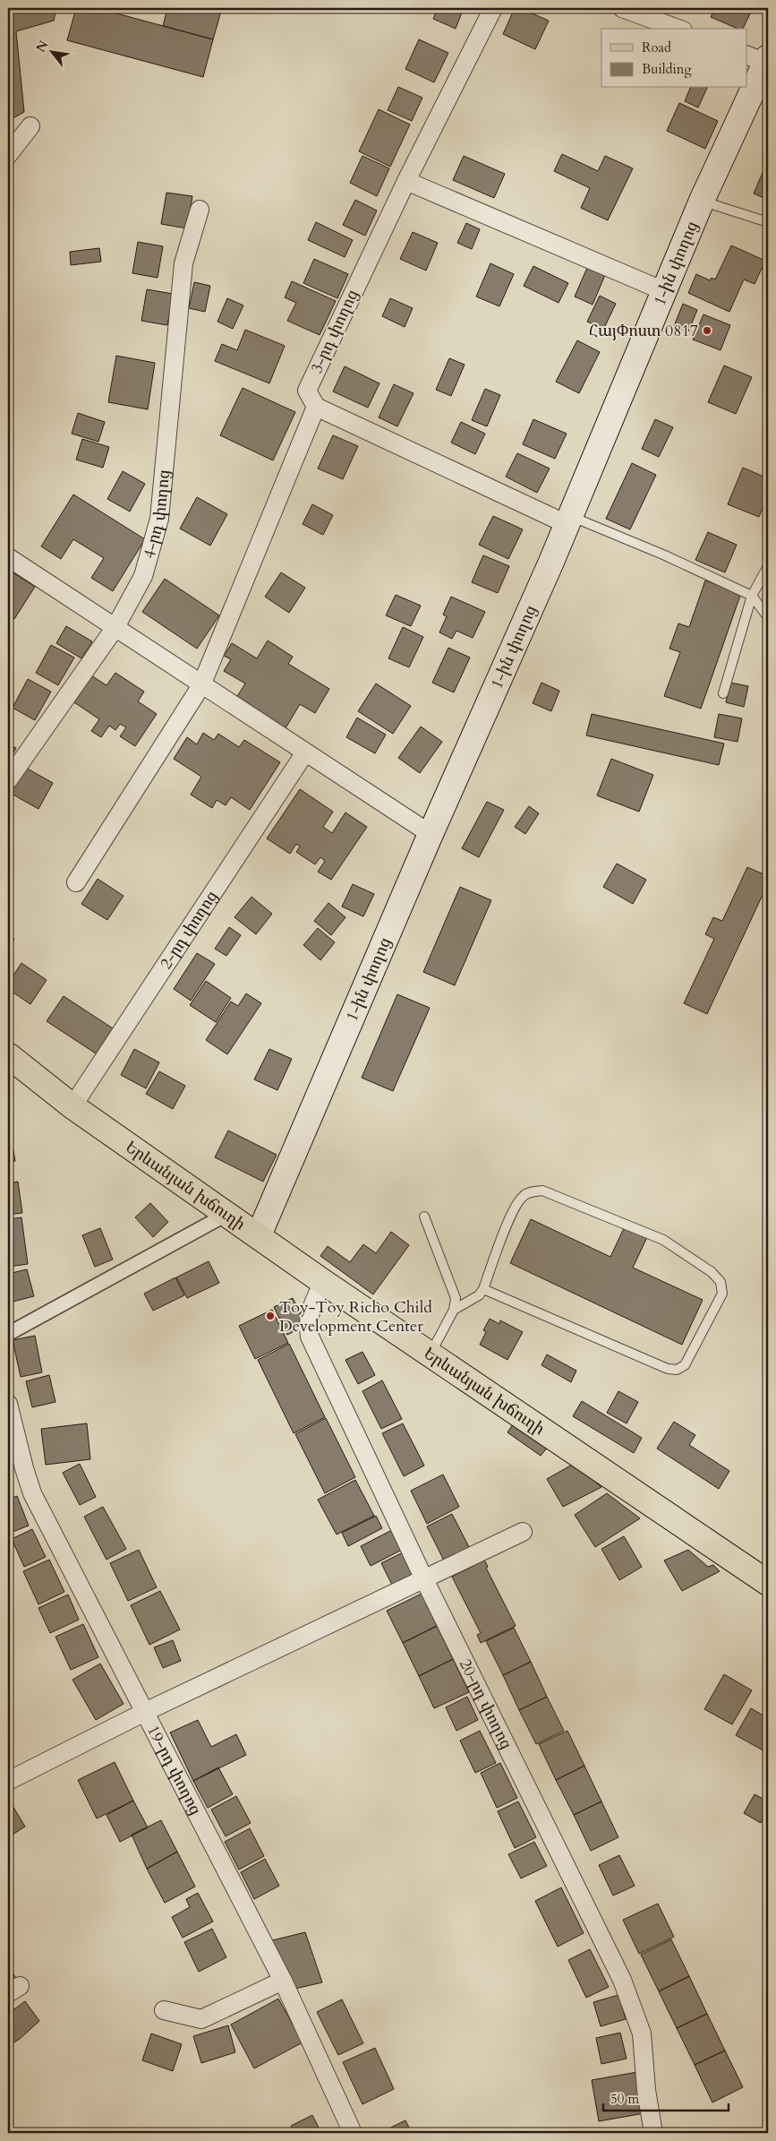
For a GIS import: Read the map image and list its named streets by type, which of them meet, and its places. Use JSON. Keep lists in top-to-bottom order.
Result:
{
  "streets": {
    "main road": ["1-ին փողոց", "Երևանյան խճուղի"],
    "street": [
      "3-րդ փողոց",
      "4-րդ փողոց",
      "2-րդ փողոց",
      "20-րդ փողոց",
      "19-րդ փողոց"
    ]
  },
  "crossings": [
    ["1-ին փողոց", "Երևանյան խճուղի"],
    ["2-րդ փողոց", "Երևանյան խճուղի"],
    ["Երևանյան խճուղի", "20-րդ փողոց"]
  ],
  "places": ["ՀայՓոստ 0817", "Toy-Toy Richo Child Development Center"],
  "legend": ["Road", "Building"],
  "scale_bar": "50 m",
  "north": "top left"
}
